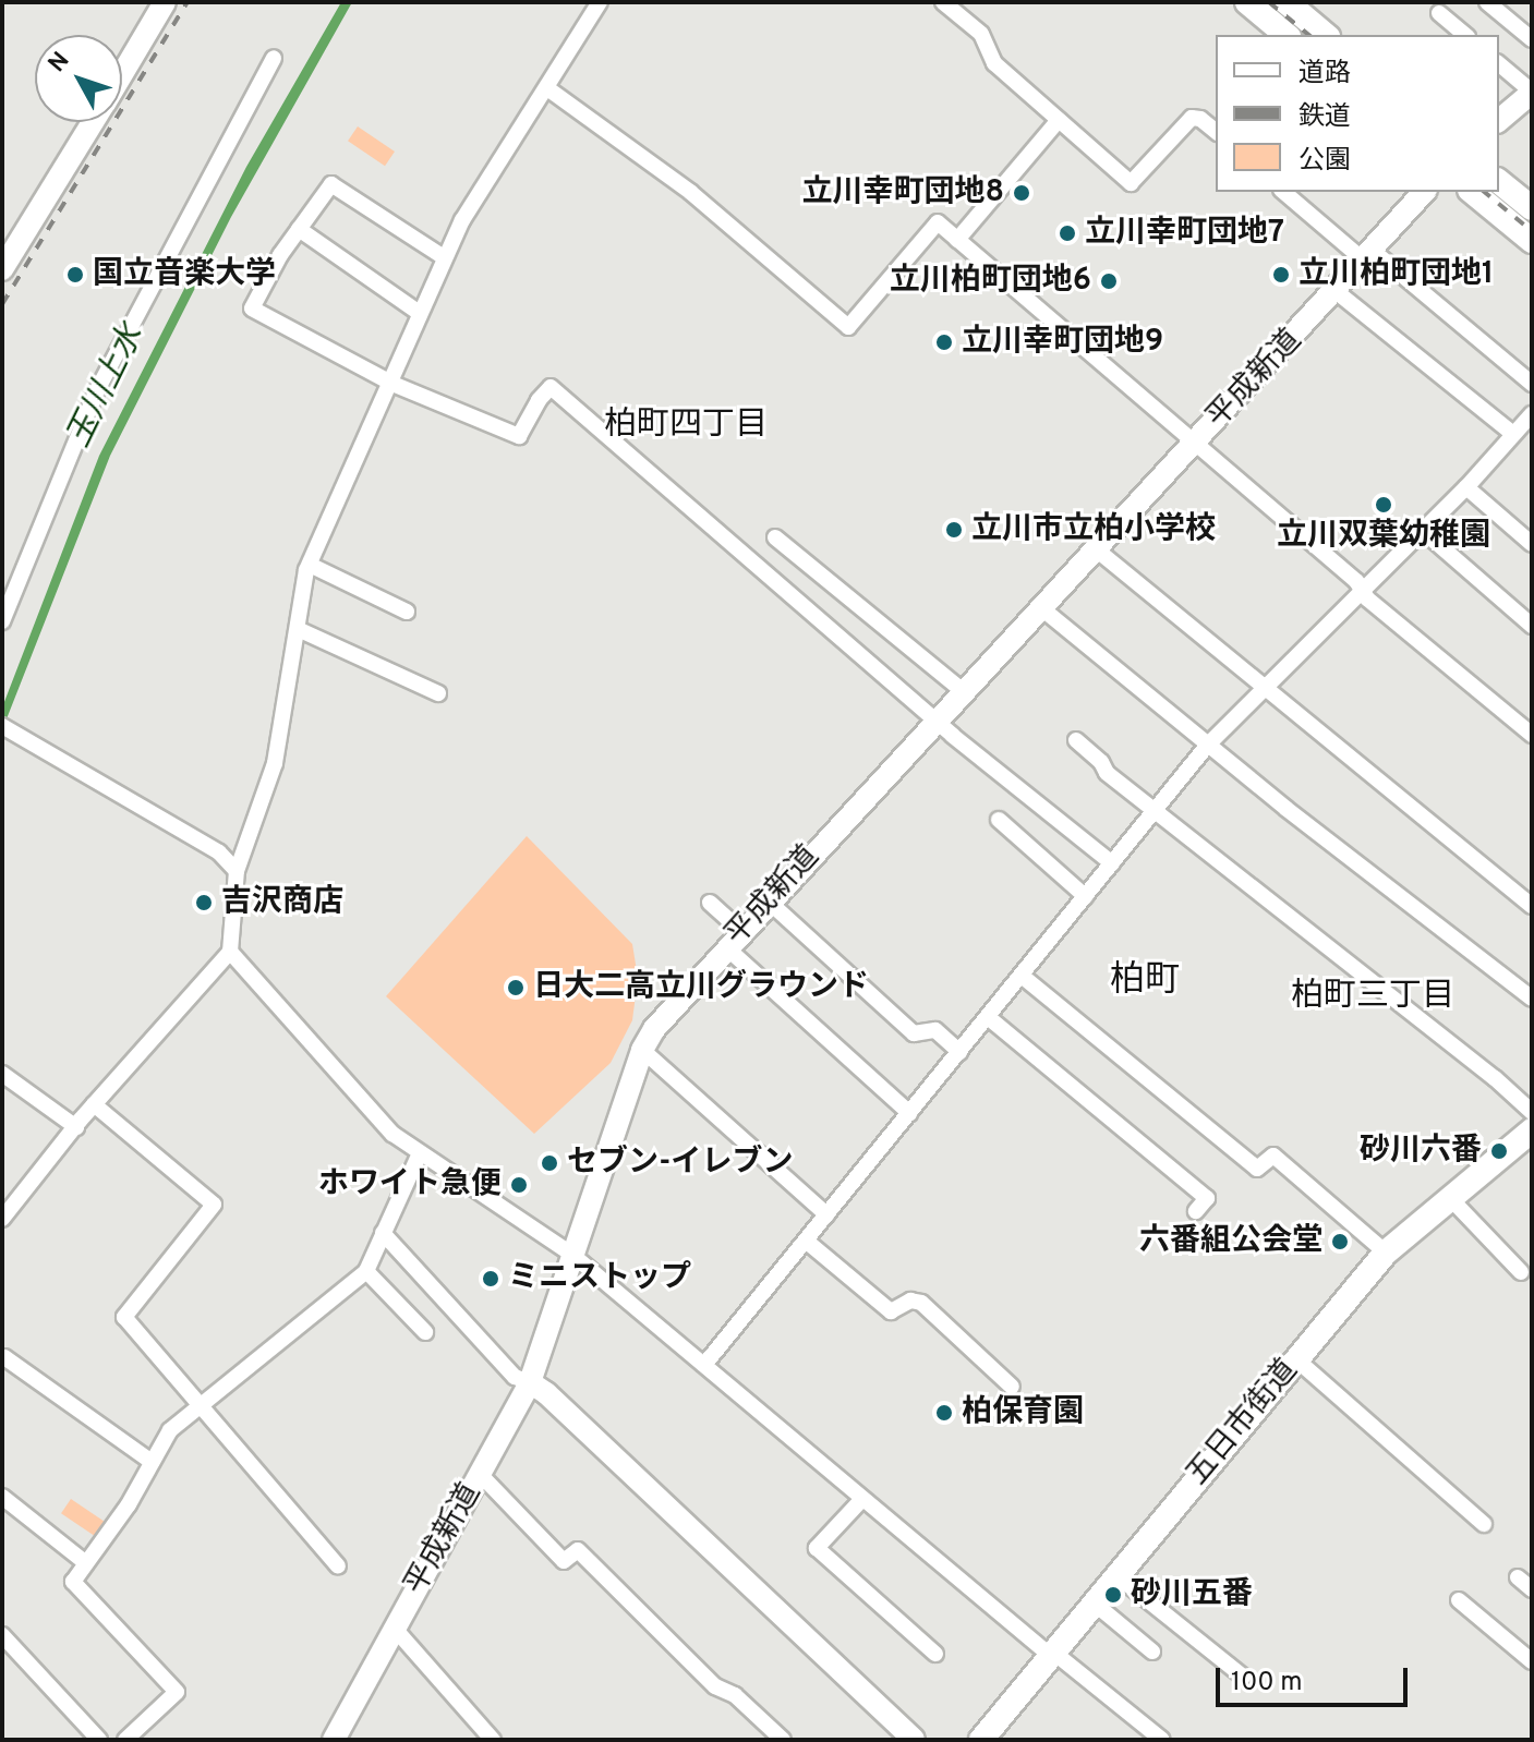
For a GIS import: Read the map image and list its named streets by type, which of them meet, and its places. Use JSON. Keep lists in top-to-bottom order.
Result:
{
  "streets": {
    "main road": ["五日市街道"],
    "street": ["平成新道"]
  },
  "districts": ["柏町四丁目", "柏町", "柏町三丁目"],
  "water": ["玉川上水"],
  "places": [
    "立川幸町団地8",
    "立川幸町団地7",
    "国立音楽大学",
    "立川柏町団地1",
    "立川柏町団地6",
    "立川幸町団地9",
    "立川双葉幼稚園",
    "立川市立柏小学校",
    "吉沢商店",
    "日大二高立川グラウンド",
    "砂川六番",
    "セブン-イレブン",
    "ホワイト急便",
    "六番組公会堂",
    "ミニストップ",
    "柏保育園",
    "砂川五番"
  ],
  "legend": ["道路", "鉄道", "公園"],
  "scale_bar": "100 m",
  "north": "top left"
}
